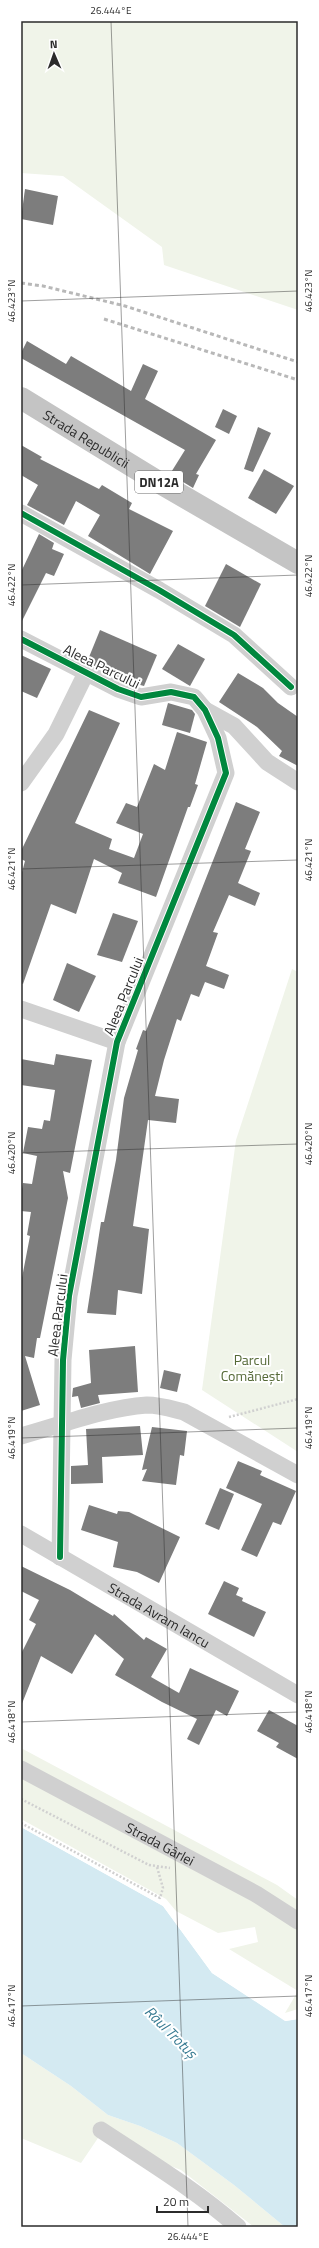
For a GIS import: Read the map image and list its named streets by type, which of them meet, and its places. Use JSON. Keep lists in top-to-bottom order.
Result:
{
  "streets": {
    "main road": ["Strada Republicii", "DN12A"],
    "street": ["Aleea Parcului", "Strada Avram Iancu", "Strada Gârlei"]
  },
  "crossings": [
    ["Aleea Parcului", "Strada Avram Iancu"]
  ],
  "water": ["Râul Trotuș"],
  "parks": ["Parcul Comănești"],
  "scale_bar": "20 m",
  "north": "top",
  "coordinates": [
    "26.444°E",
    "46.423°N",
    "46.422°N",
    "46.421°N",
    "46.420°N",
    "46.419°N",
    "46.418°N",
    "46.417°N"
  ]
}
